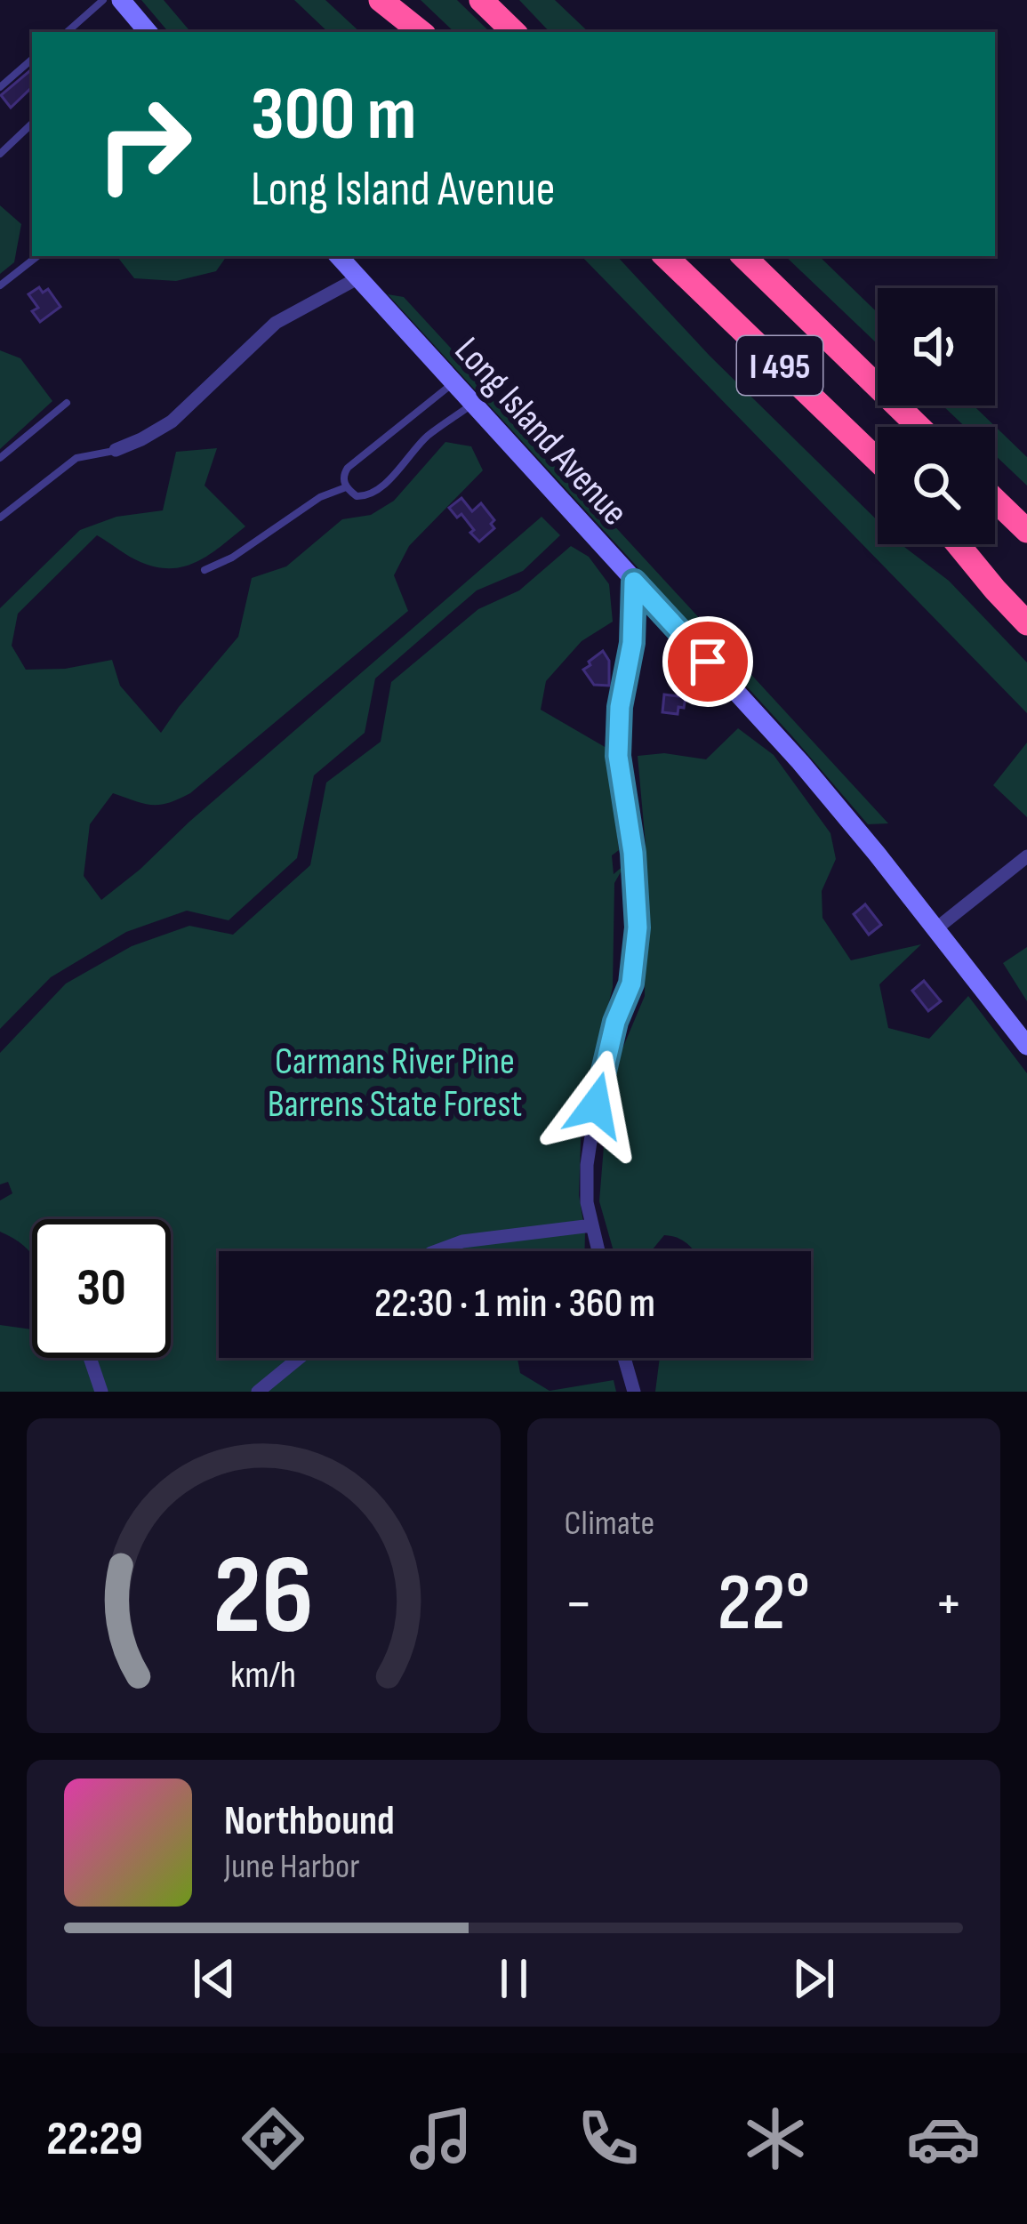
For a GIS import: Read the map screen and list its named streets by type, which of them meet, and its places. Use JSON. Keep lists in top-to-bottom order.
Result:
{
  "streets": {
    "highway": ["I 495"],
    "street": ["Long Island Avenue"]
  },
  "parks": ["Carmans River Pine Barrens State Forest"],
  "page": {
    "turn": ["300 m", "Long Island Avenue"],
    "limit": "30",
    "trip": "22:30 · 1 min · 360 m",
    "tile": "Climate",
    "heat": ["−", "22°", "+"],
    "song": ["Northbound", "June Harbor"],
    "tabs": "22:29",
    "gauge": ["26", "km/h"]
  }
}
